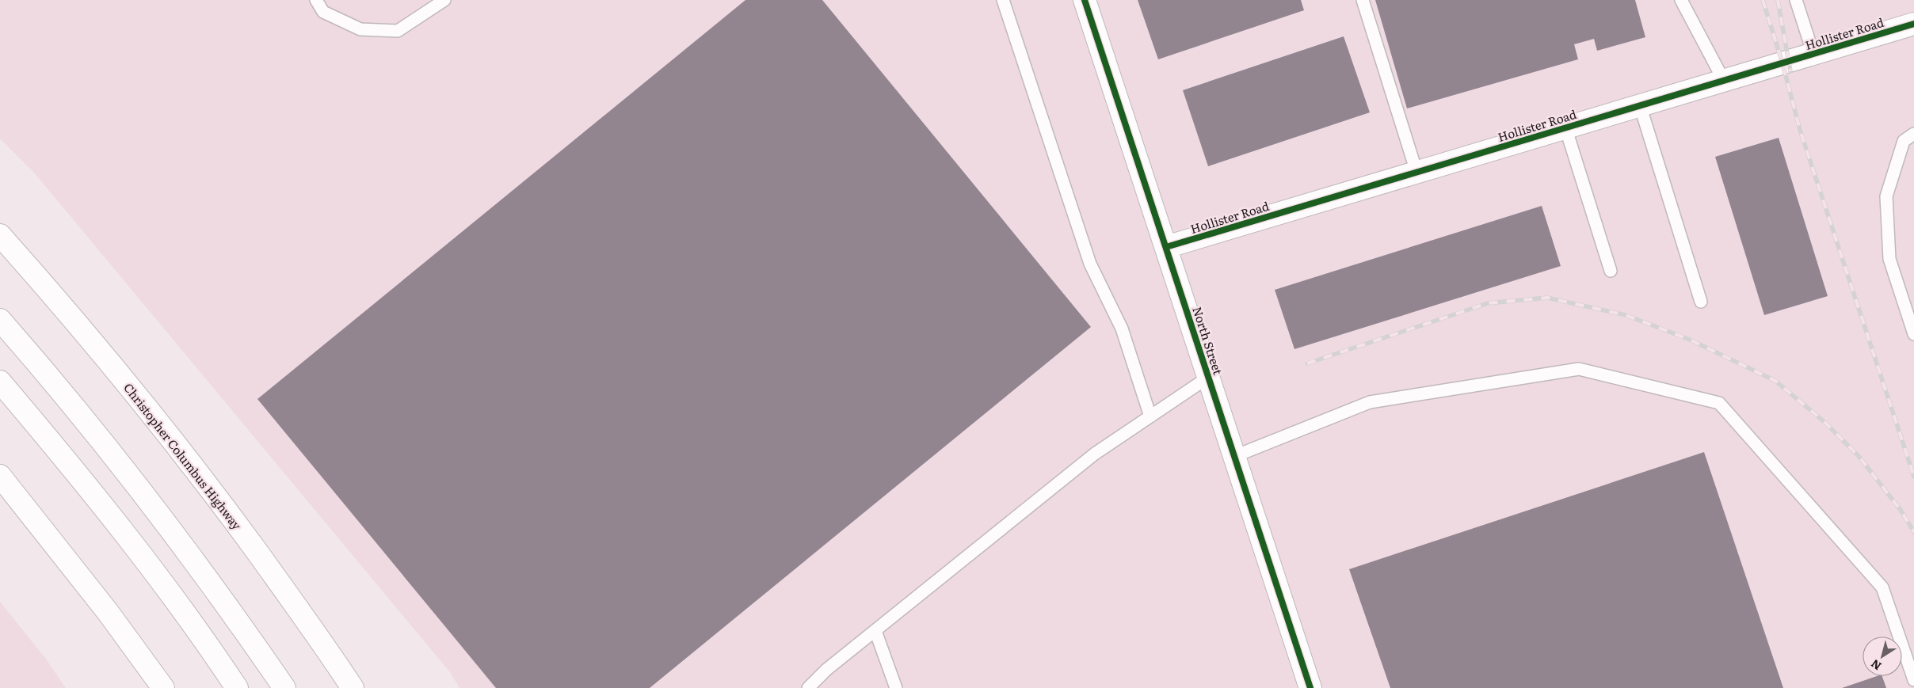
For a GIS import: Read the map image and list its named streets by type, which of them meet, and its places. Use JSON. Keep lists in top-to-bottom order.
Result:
{
  "streets": {
    "main road": ["Hollister Road", "North Street", "Christopher Columbus Highway"]
  },
  "crossings": [
    ["Hollister Road", "North Street"]
  ],
  "north": "bottom left"
}
